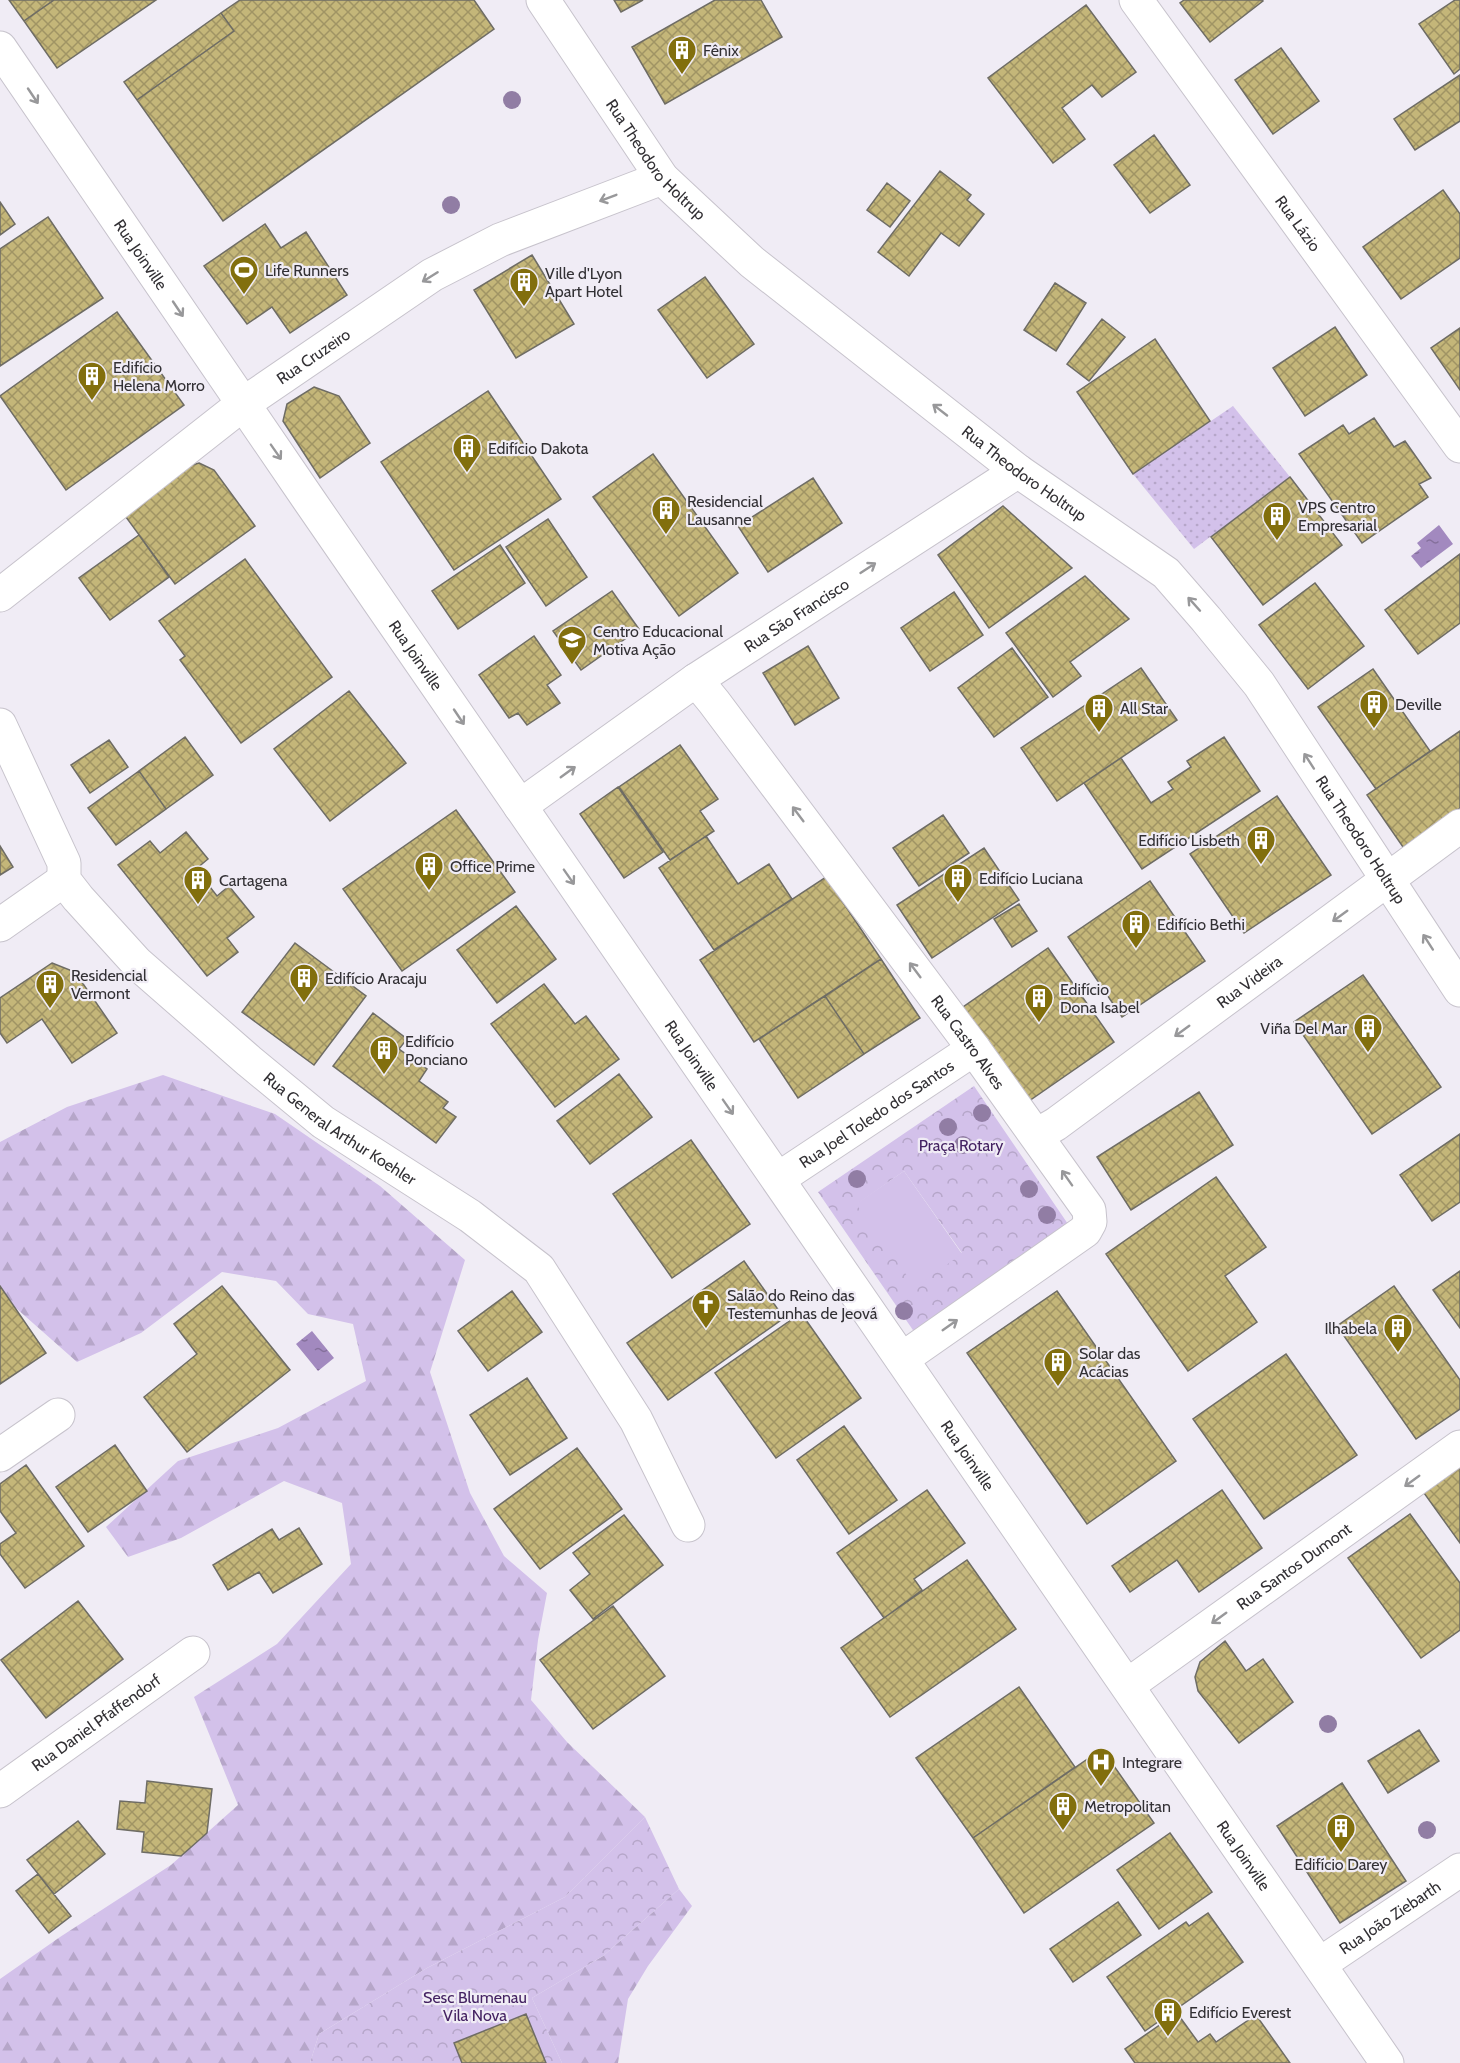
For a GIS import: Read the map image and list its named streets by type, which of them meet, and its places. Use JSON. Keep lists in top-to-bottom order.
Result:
{
  "streets": {
    "street": [
      "Rua Theodoro Holtrup",
      "Rua Lázio",
      "Rua Joinville",
      "Rua Cruzeiro",
      "Rua São Francisco",
      "Rua Videira",
      "Rua Castro Alves",
      "Rua Joel Toledo dos Santos",
      "Rua General Arthur Koehler",
      "Rua Santos Dumont",
      "Rua Daniel Pfaffendorf",
      "Rua João Ziebarth"
    ]
  },
  "crossings": [
    ["Rua Theodoro Holtrup", "Rua Cruzeiro"],
    ["Rua Theodoro Holtrup", "Rua São Francisco"],
    ["Rua Theodoro Holtrup", "Rua Videira"],
    ["Rua Joinville", "Rua Cruzeiro"],
    ["Rua Joinville", "Rua São Francisco"],
    ["Rua Joinville", "Rua Castro Alves"],
    ["Rua Joinville", "Rua Joel Toledo dos Santos"],
    ["Rua Joinville", "Rua Santos Dumont"],
    ["Rua Joinville", "Rua João Ziebarth"],
    ["Rua São Francisco", "Rua Castro Alves"],
    ["Rua Videira", "Rua Castro Alves"],
    ["Rua Castro Alves", "Rua Joel Toledo dos Santos"]
  ],
  "one_way": [
    "Rua Theodoro Holtrup",
    "Rua Joinville",
    "Rua Cruzeiro",
    "Rua São Francisco",
    "Rua Videira",
    "Rua Santos Dumont"
  ],
  "parks": ["Praça Rotary", "Sesc Blumenau Vila Nova"],
  "places": {
    "building": [
      "Fênix",
      "Ville d'Lyon Apart Hotel",
      "Edifício Helena Morro",
      "Edifício Dakota",
      "Residencial Lausanne",
      "VPS Centro Empresarial",
      "Deville",
      "All Star",
      "Edifício Lisbeth",
      "Office Prime",
      "Edifício Luciana",
      "Cartagena",
      "Edifício Bethi",
      "Edifício Aracaju",
      "Residencial Vermont",
      "Edifício Dona Isabel",
      "Viña Del Mar",
      "Edifício Ponciano",
      "Ilhabela",
      "Solar das Acácias",
      "Metropolitan",
      "Edifício Darey",
      "Edifício Everest"
    ],
    "sports": ["Life Runners"],
    "school or university": ["Centro Educacional Motiva Ação"],
    "church": ["Salão do Reino das Testemunhas de Jeová"],
    "hospital": ["Integrare"]
  }
}
